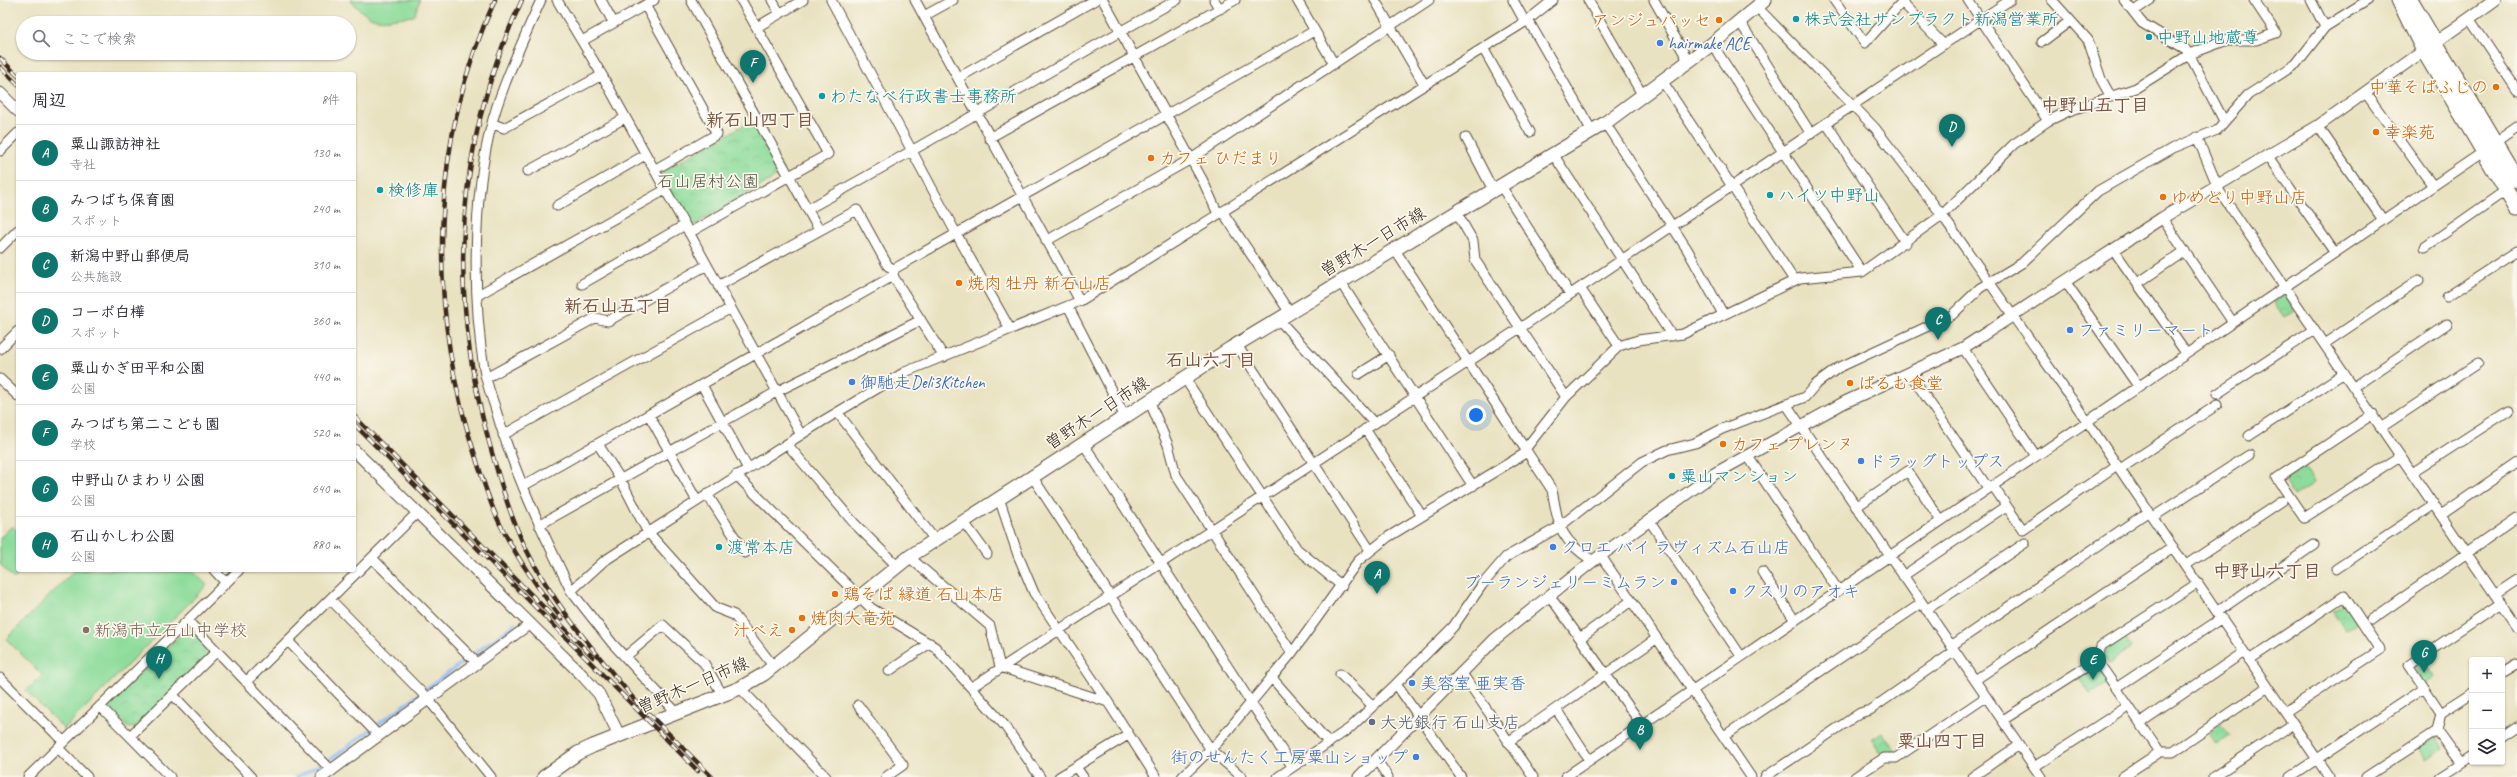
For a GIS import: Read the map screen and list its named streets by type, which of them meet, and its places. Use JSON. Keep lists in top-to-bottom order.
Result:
{
  "streets": {
    "main road": ["曽野木一日市線"]
  },
  "districts": [
    "中野山五丁目",
    "新石山四丁目",
    "新石山五丁目",
    "石山六丁目",
    "中野山六丁目",
    "粟山四丁目"
  ],
  "parks": ["石山居村公園"],
  "places": [
    "株式会社サンプラクト新潟営業所",
    "アンジュパッセ",
    "中野山地蔵尊",
    "hairmake ACE",
    "中華そばふじの",
    "わたなべ行政書士事務所",
    "幸楽苑",
    "カフェ ひだまり",
    "検修庫",
    "ハイツ中野山",
    "ゆめどり中野山店",
    "焼肉 牡丹 新石山店",
    "ファミリーマート",
    "御馳走Deli3Kitchen",
    "ばるむ食堂",
    "カフェ プレンヌ",
    "ドラッグトップス",
    "粟山マンション",
    "渡常本店",
    "クロエ バイ ラヴィズム石山店",
    "ブーランジェリーミムラン",
    "クスリのアオキ",
    "鶏そば 縁道 石山本店",
    "焼肉大竜苑",
    "新潟市立石山中学校",
    "汁べえ",
    "美容室 亜実香",
    "大光銀行 石山支店",
    "街のせんたく工房粟山ショップ"
  ],
  "page": {
    "search": "ここで検索",
    "pins": [
      "F",
      "D",
      "C",
      "A",
      "G",
      "H",
      "E",
      "B"
    ],
    "heading": ["周辺", "8件"],
    "list": [
      {
        "mark": "A",
        "name": "粟山諏訪神社",
        "note": "寺社",
        "value": "130 m"
      },
      {
        "mark": "B",
        "name": "みつばち保育園",
        "note": "スポット",
        "value": "240 m"
      },
      {
        "mark": "C",
        "name": "新潟中野山郵便局",
        "note": "公共施設",
        "value": "310 m"
      },
      {
        "mark": "D",
        "name": "コーポ白樺",
        "note": "スポット",
        "value": "360 m"
      },
      {
        "mark": "E",
        "name": "粟山かぎ田平和公園",
        "note": "公園",
        "value": "440 m"
      },
      {
        "mark": "F",
        "name": "みつばち第二こども園",
        "note": "学校",
        "value": "520 m"
      },
      {
        "mark": "G",
        "name": "中野山ひまわり公園",
        "note": "公園",
        "value": "640 m"
      },
      {
        "mark": "H",
        "name": "石山かしわ公園",
        "note": "公園",
        "value": "880 m"
      }
    ],
    "map_buttons": ["+", "−"]
  }
}
